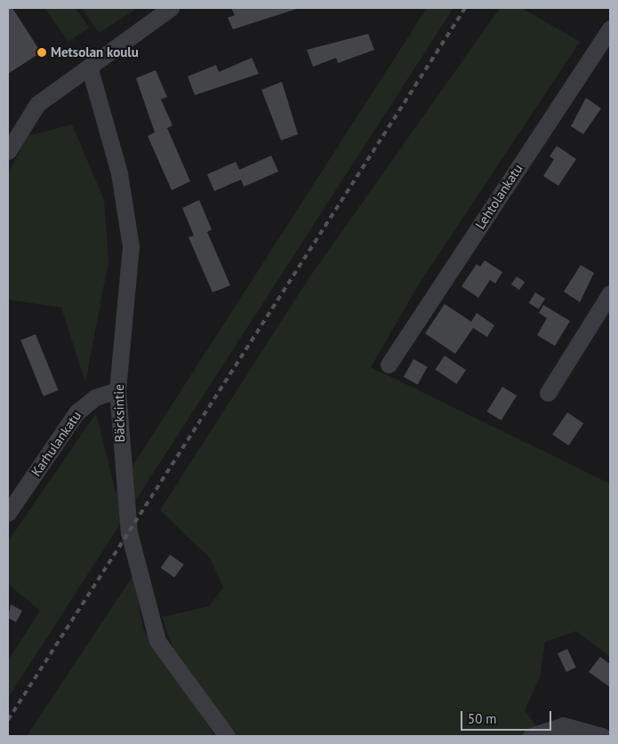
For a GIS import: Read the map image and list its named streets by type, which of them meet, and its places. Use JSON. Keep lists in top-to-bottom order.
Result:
{
  "streets": {
    "street": ["Lehtolankatu", "Bäcksintie", "Karhulankatu"]
  },
  "crossings": [
    ["Bäcksintie", "Karhulankatu"]
  ],
  "places": ["Metsolan koulu"],
  "scale_bar": "50 m"
}
